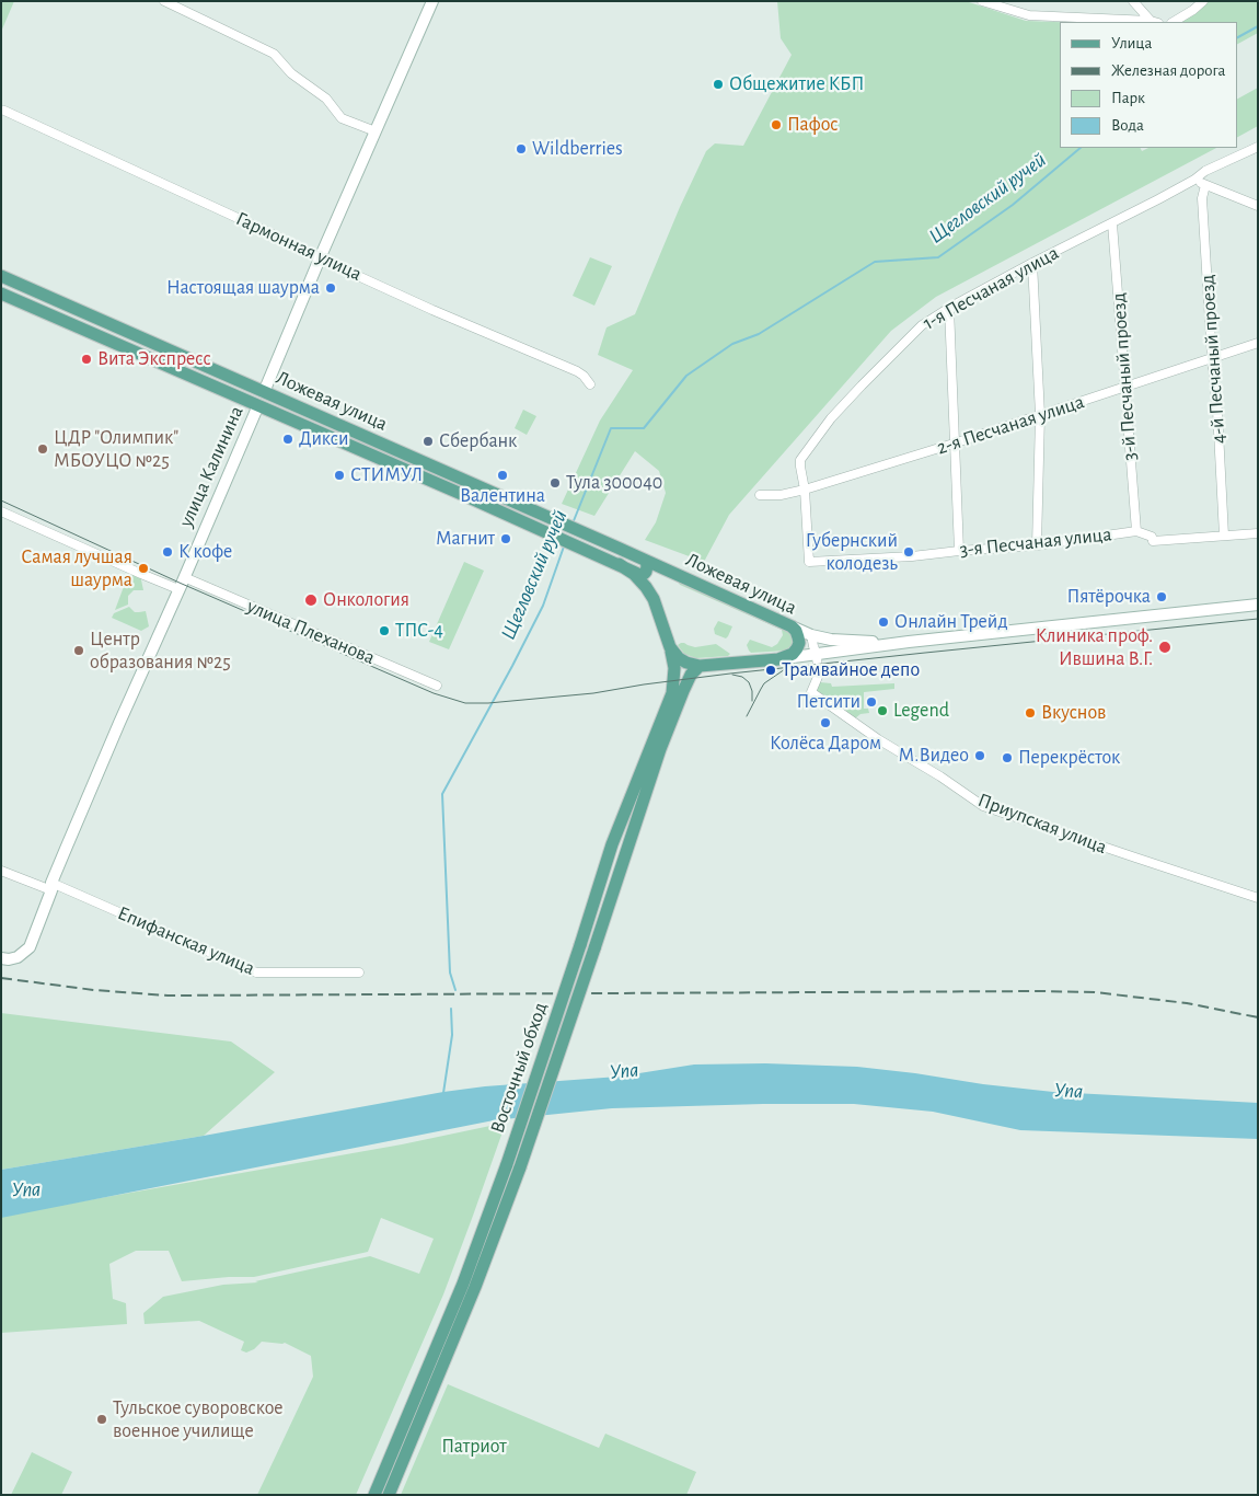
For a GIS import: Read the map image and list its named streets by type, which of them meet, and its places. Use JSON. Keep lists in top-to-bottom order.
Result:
{
  "streets": {
    "main road": ["Ложевая улица", "улица Калинина", "Восточный обход"],
    "street": [
      "Гармонная улица",
      "1-я Песчаная улица",
      "4-й Песчаный проезд",
      "3-й Песчаный проезд",
      "2-я Песчаная улица",
      "3-я Песчаная улица",
      "улица Плеханова",
      "Приупская улица",
      "Епифанская улица"
    ]
  },
  "crossings": [
    ["Гармонная улица", "улица Калинина"],
    ["1-я Песчаная улица", "3-й Песчаный проезд"],
    ["1-я Песчаная улица", "2-я Песчаная улица"],
    ["1-я Песчаная улица", "3-я Песчаная улица"],
    ["4-й Песчаный проезд", "2-я Песчаная улица"],
    ["4-й Песчаный проезд", "3-я Песчаная улица"],
    ["3-й Песчаный проезд", "2-я Песчаная улица"],
    ["3-й Песчаный проезд", "3-я Песчаная улица"],
    ["Ложевая улица", "улица Калинина"],
    ["Ложевая улица", "Восточный обход"],
    ["улица Калинина", "улица Плеханова"],
    ["улица Калинина", "Епифанская улица"]
  ],
  "water": ["Щегловский ручей", "Упа"],
  "parks": ["Патриот"],
  "places": [
    "Общежитие КБП",
    "Пафос",
    "Wildberries",
    "Настоящая шаурма",
    "Вита Экспресс",
    "Дикси",
    "Сбербанк",
    "ЦДР \"Олимпик\" МБОУЦО №25",
    "СТИМУЛ",
    "Валентина",
    "Тула 300040",
    "Магнит",
    "К кофе",
    "Губернский колодезь",
    "Самая лучшая шаурма",
    "Пятёрочка",
    "Онкология",
    "Онлайн Трейд",
    "ТПС-4",
    "Клиника проф. Ившина В.Г.",
    "Центр образования №25",
    "Трамвайное депо",
    "Петсити",
    "Legend",
    "Вкуснов",
    "Колёса Даром",
    "М.Видео",
    "Перекрёсток",
    "Тульское суворовское военное училище"
  ],
  "legend": [
    "Улица",
    "Железная дорога",
    "Парк",
    "Вода"
  ]
}
